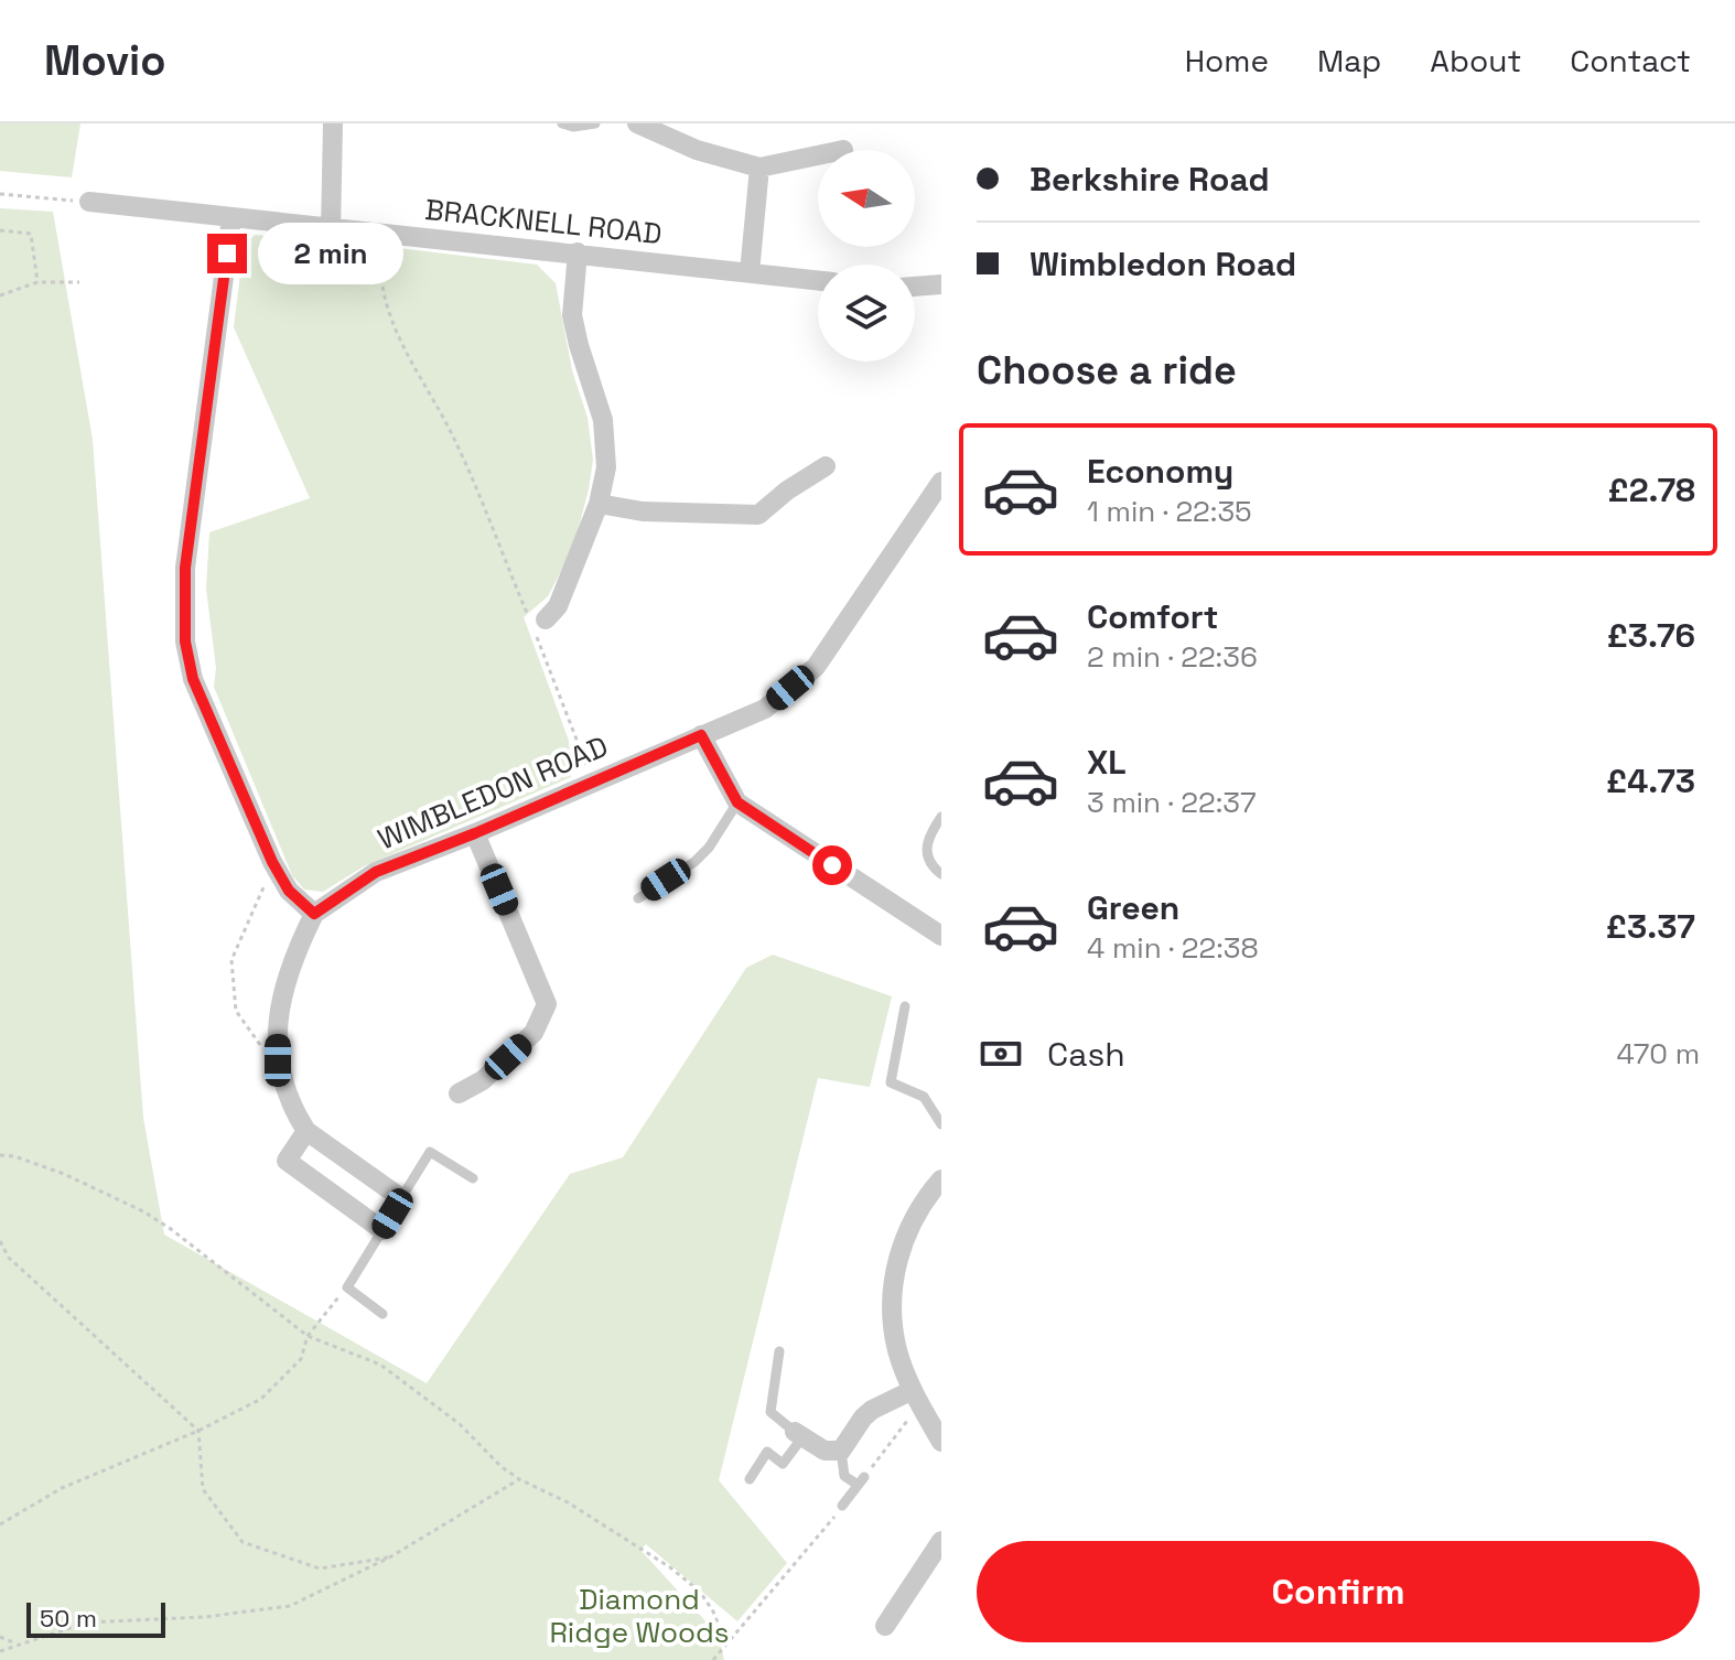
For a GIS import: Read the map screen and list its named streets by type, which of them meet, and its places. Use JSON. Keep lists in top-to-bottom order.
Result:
{
  "streets": {
    "street": ["BRACKNELL ROAD", "WIMBLEDON ROAD"]
  },
  "parks": ["Diamond Ridge Woods"],
  "scale_bar": "50 m",
  "north": "left",
  "page": {
    "header": "Movio",
    "nav": [
      "Home",
      "Map",
      "About",
      "Contact"
    ],
    "banner": ["Berkshire Road", "Wimbledon Road"],
    "bubble": "2 min",
    "heading": "Choose a ride",
    "list": [
      {
        "name": "Economy",
        "note": "1 min · 22:35",
        "value": "£2.78"
      },
      {
        "name": "Comfort",
        "note": "2 min · 22:36",
        "value": "£3.76"
      },
      {
        "name": "XL",
        "note": "3 min · 22:37",
        "value": "£4.73"
      },
      {
        "name": "Green",
        "note": "4 min · 22:38",
        "value": "£3.37"
      }
    ],
    "pay": ["Cash", "470 m"],
    "buttons": "Confirm",
    "scale": "50 m"
  }
}
